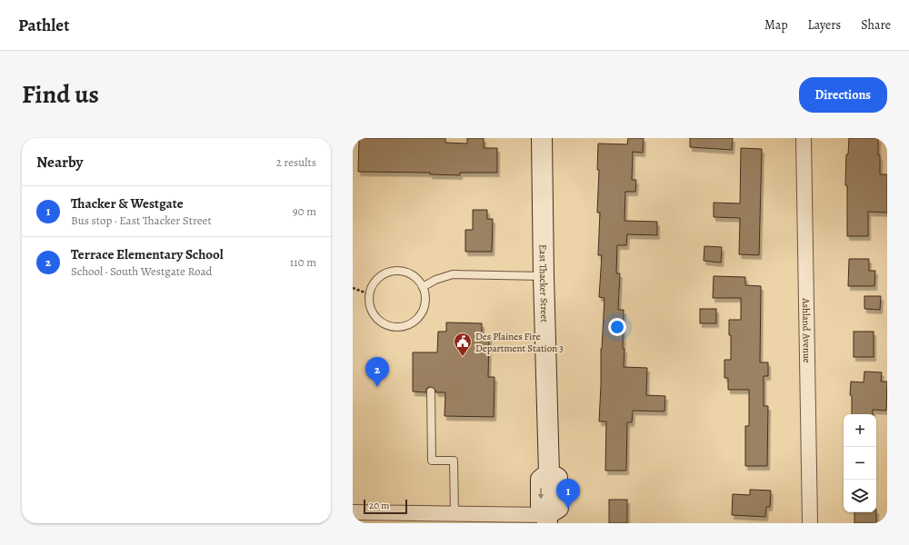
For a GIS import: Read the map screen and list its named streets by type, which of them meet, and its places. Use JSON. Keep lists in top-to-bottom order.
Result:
{
  "streets": {
    "main road": ["East Thacker Street"],
    "street": ["Ashland Avenue"]
  },
  "places": {
    "public building": ["Des Plaines Fire Department Station 3"]
  },
  "scale_bar": "20 m",
  "page": {
    "header": "Pathlet",
    "nav": ["Map", "Layers", "Share"],
    "title": "Find us",
    "buttons": "Directions",
    "heading": ["Nearby", "2 results"],
    "list": [
      {
        "mark": "1",
        "name": "Thacker & Westgate",
        "note": "Bus stop · East Thacker Street",
        "value": "90 m"
      },
      {
        "mark": "2",
        "name": "Terrace Elementary School",
        "note": "School · South Westgate Road",
        "value": "110 m"
      }
    ],
    "pins": ["2", "1"],
    "map_buttons": ["+", "−"],
    "scale": "20 m"
  }
}
